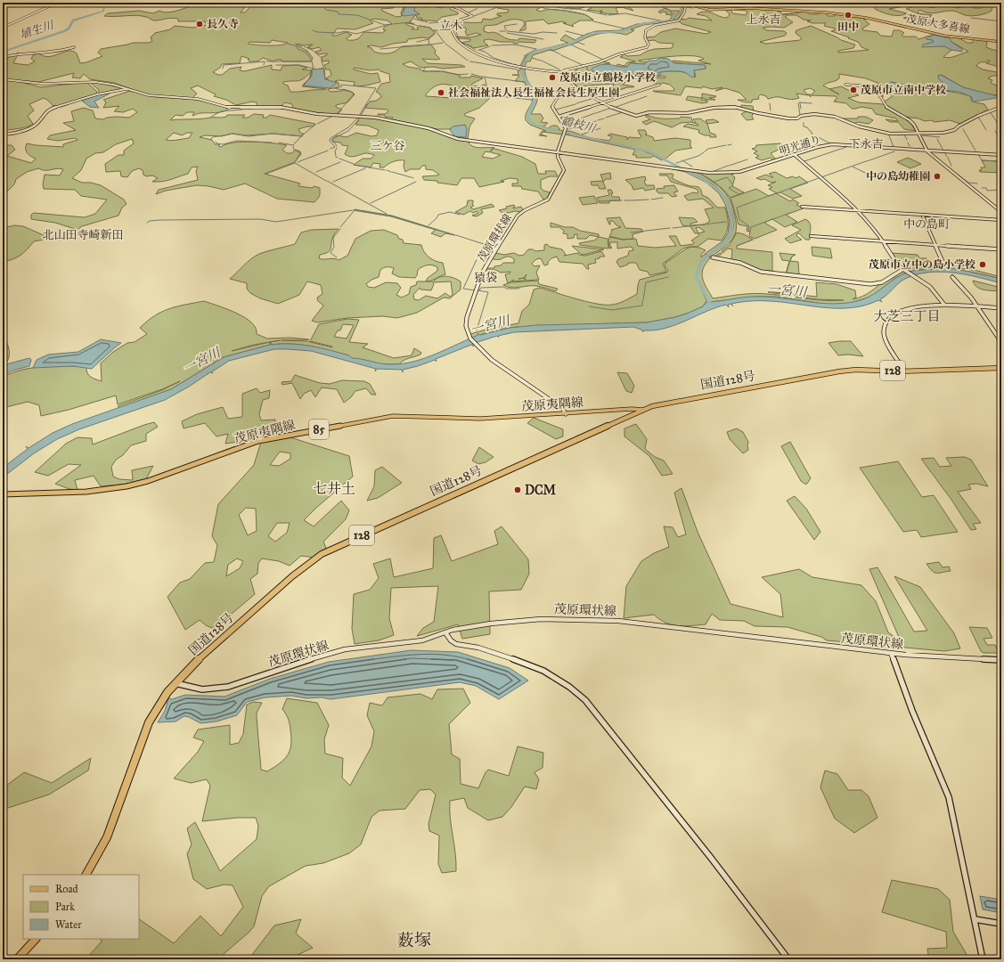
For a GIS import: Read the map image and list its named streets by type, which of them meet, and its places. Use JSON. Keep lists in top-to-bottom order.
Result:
{
  "streets": {
    "highway": ["128", "国道128号"],
    "main road": ["茂原大多喜線", "茂原夷隅線", "85"],
    "street": ["明光通り", "茂原環状線"]
  },
  "crossings": [
    ["明光通り", "茂原環状線"],
    ["茂原環状線", "国道128号"],
    ["茂原環状線", "茂原夷隅線"],
    ["国道128号", "茂原夷隅線"]
  ],
  "districts": [
    "上永吉",
    "立木",
    "下永吉",
    "三ケ谷",
    "中の島町",
    "北山田寺崎新田",
    "猿袋",
    "大芝三丁目",
    "七井土",
    "薮塚"
  ],
  "water": ["埴生川", "鶴枝川", "一宮川"],
  "places": [
    "田中",
    "長久寺",
    "茂原市立鶴枝小学校",
    "茂原市立南中学校",
    "社会福祉法人長生福祉会長生厚生園",
    "中の島幼稚園",
    "茂原市立中の島小学校",
    "DCM"
  ],
  "legend": ["Road", "Park", "Water"]
}
